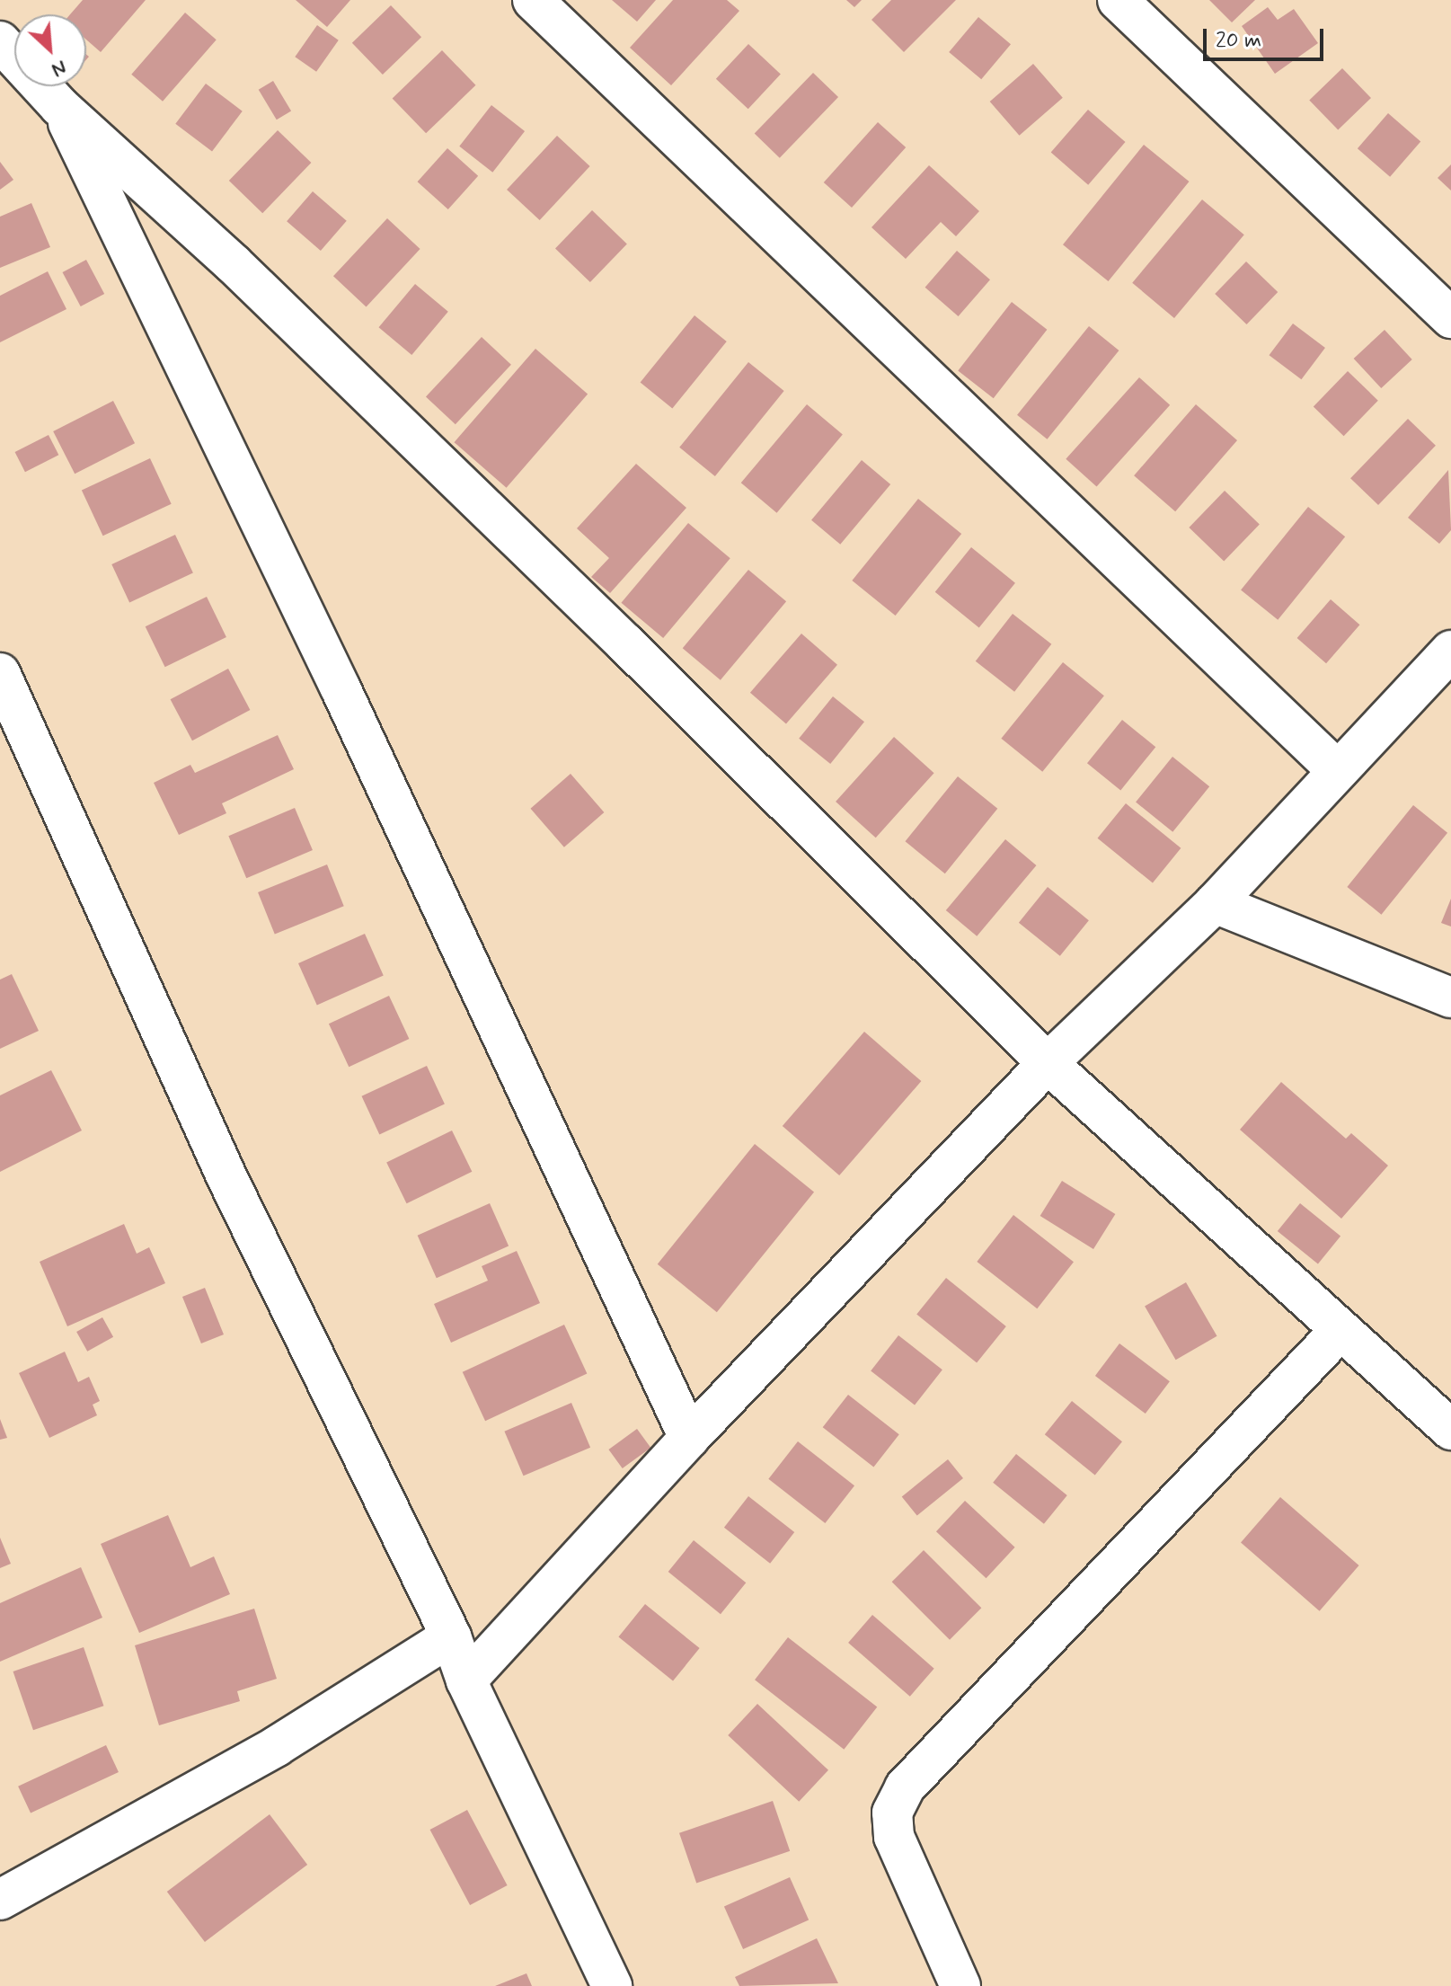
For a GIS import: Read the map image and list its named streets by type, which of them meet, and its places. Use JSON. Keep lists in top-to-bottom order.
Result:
{
  "scale_bar": "20 m",
  "north": "bottom right"
}
